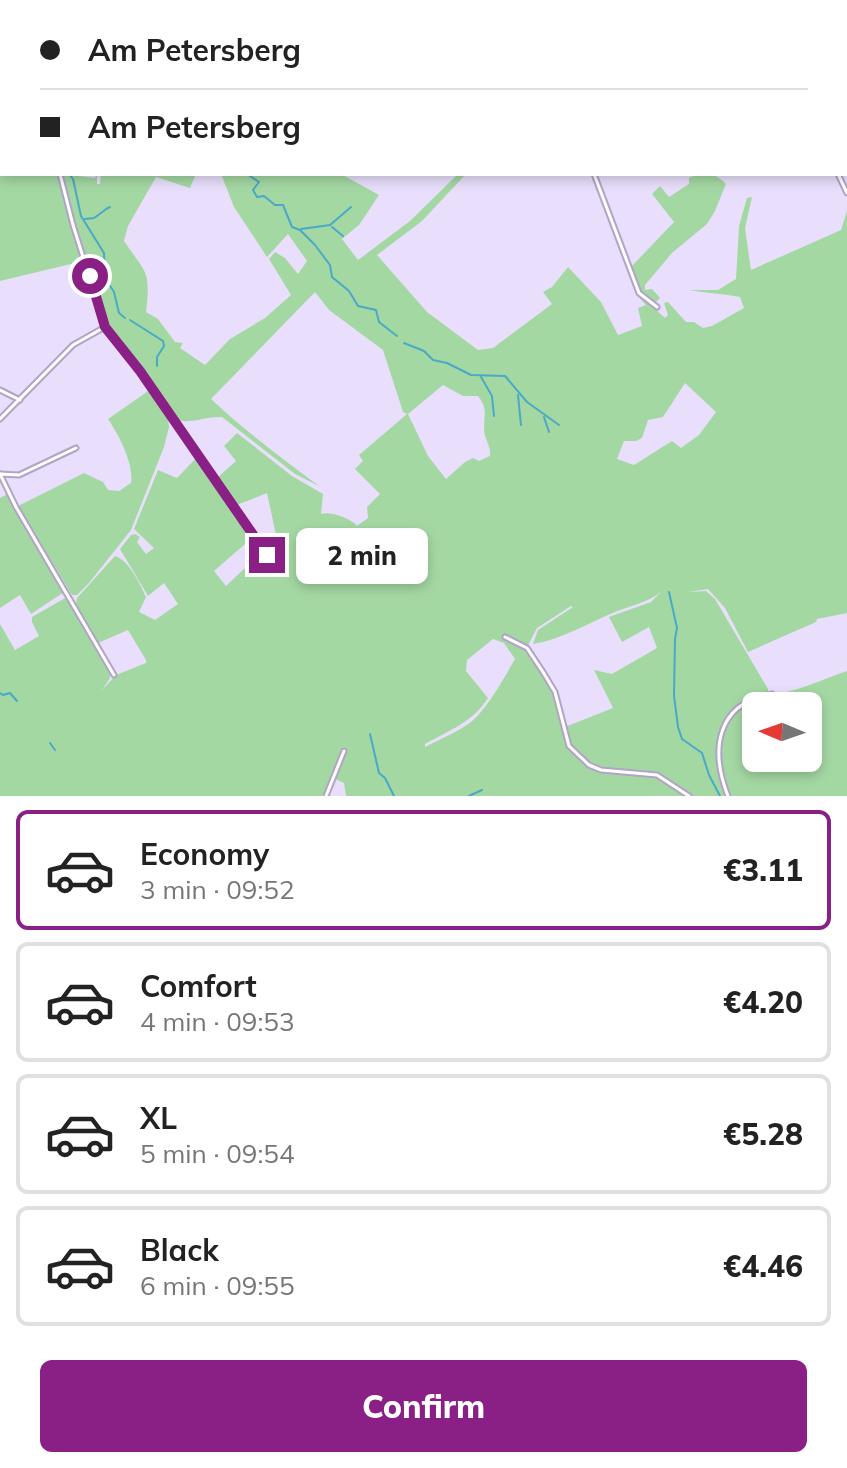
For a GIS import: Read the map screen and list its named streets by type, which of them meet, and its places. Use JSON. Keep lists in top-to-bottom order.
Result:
{
  "north": "left",
  "page": {
    "banner": ["Am Petersberg", "Am Petersberg"],
    "bubble": "2 min",
    "list": [
      {
        "name": "Economy",
        "note": "3 min · 09:52",
        "value": "€3.11"
      },
      {
        "name": "Comfort",
        "note": "4 min · 09:53",
        "value": "€4.20"
      },
      {
        "name": "XL",
        "note": "5 min · 09:54",
        "value": "€5.28"
      },
      {
        "name": "Black",
        "note": "6 min · 09:55",
        "value": "€4.46"
      }
    ],
    "buttons": "Confirm"
  }
}
